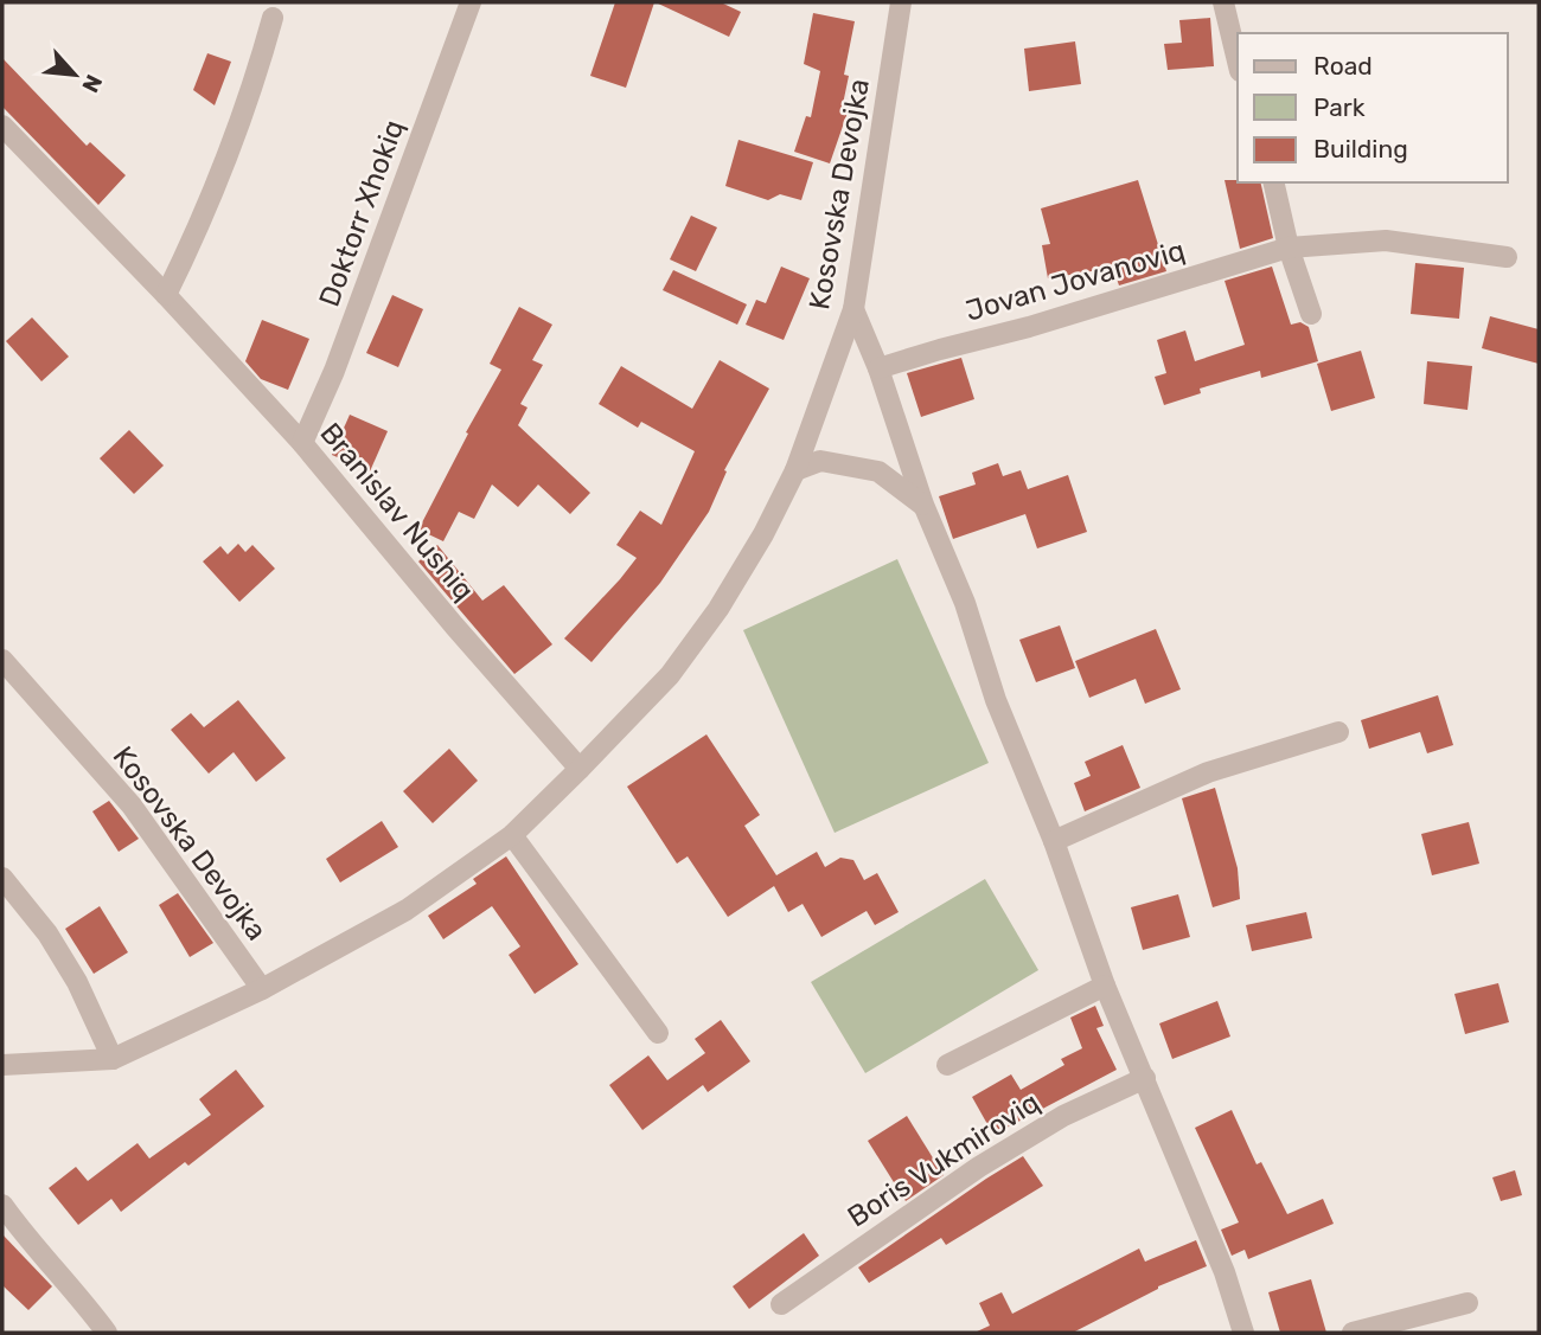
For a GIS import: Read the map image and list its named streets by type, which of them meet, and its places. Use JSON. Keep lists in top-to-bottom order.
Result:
{
  "streets": {
    "street": [
      "Kosovska Devojka",
      "Doktorr Xhokiq",
      "Jovan Jovanoviq",
      "Branislav Nushiq",
      "Boris Vukmiroviq"
    ]
  },
  "crossings": [
    ["Kosovska Devojka", "Branislav Nushiq"],
    ["Doktorr Xhokiq", "Branislav Nushiq"]
  ],
  "legend": ["Road", "Park", "Building"],
  "north": "bottom right"
}
